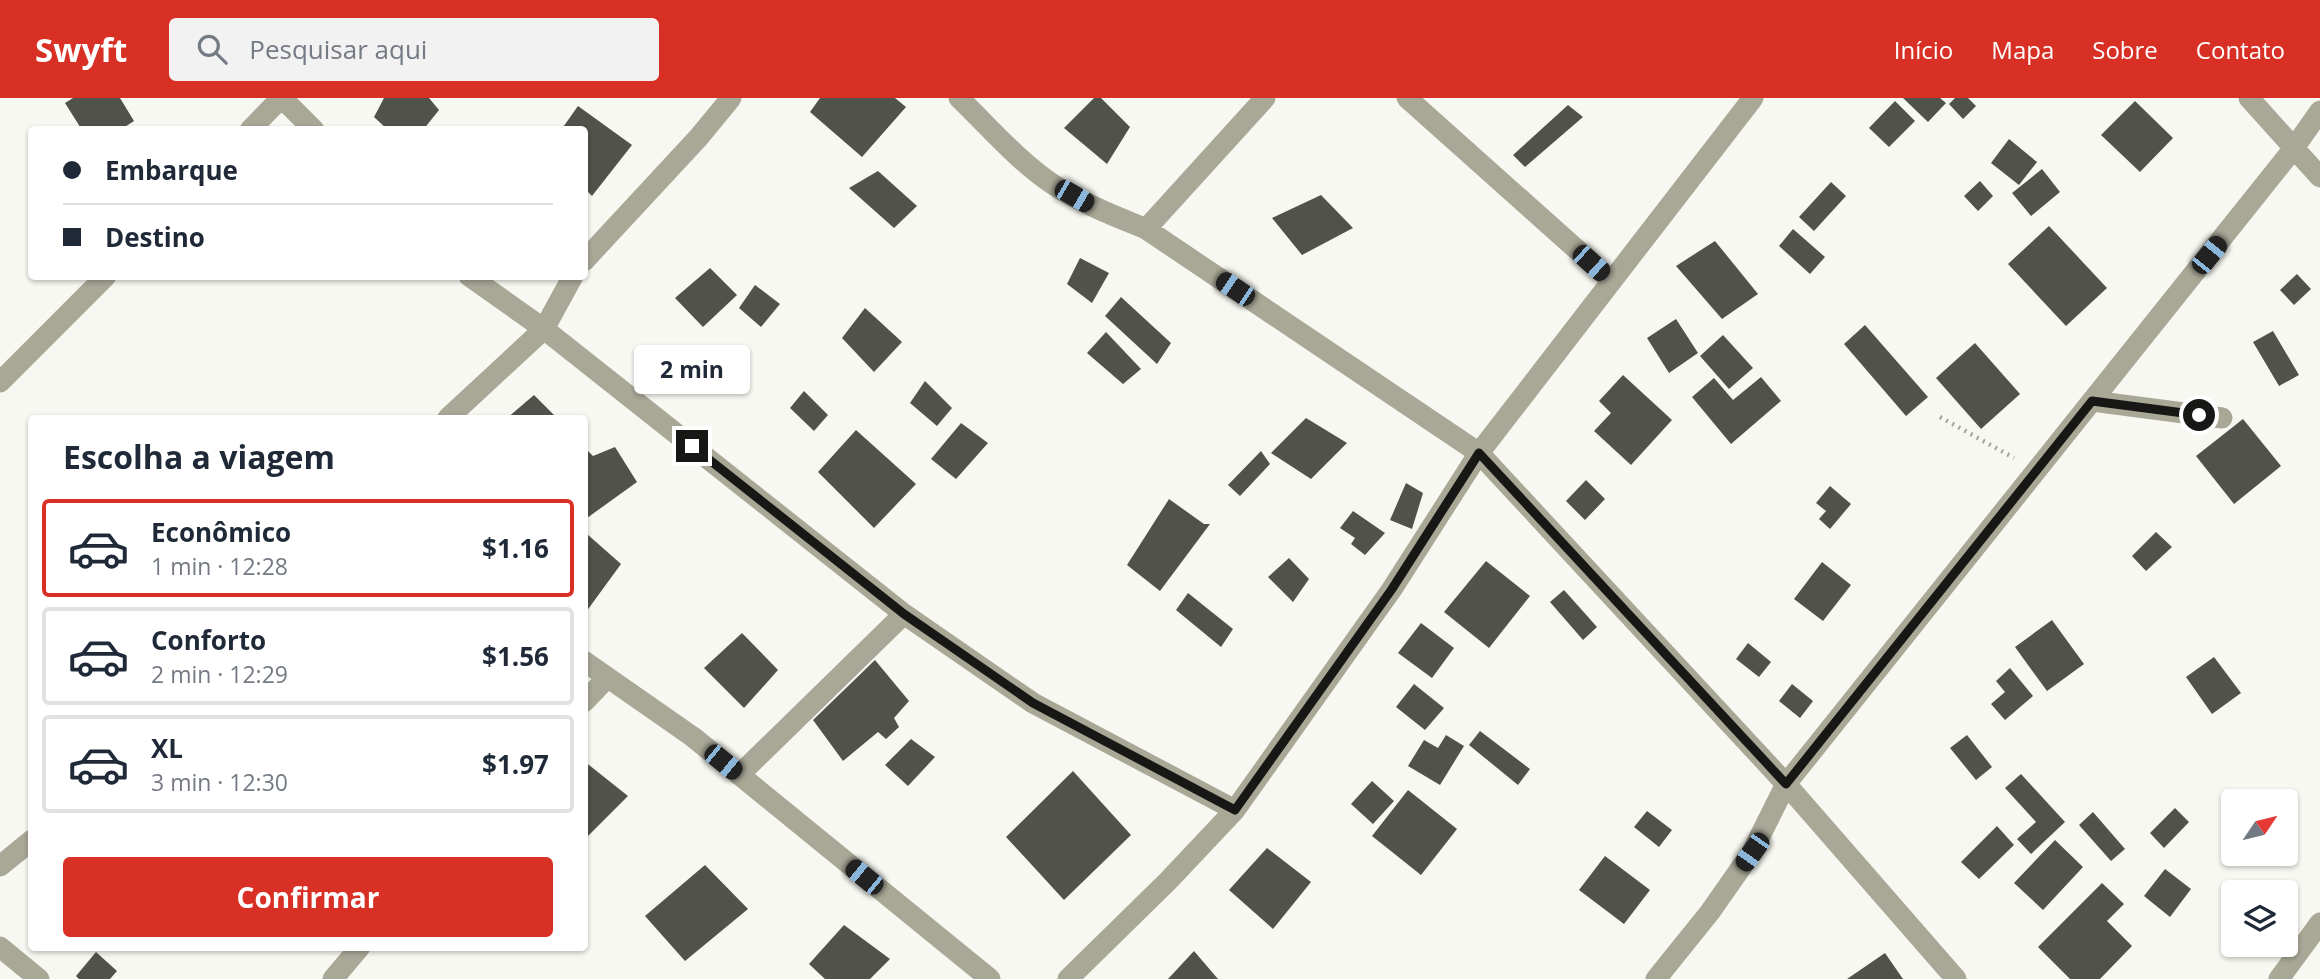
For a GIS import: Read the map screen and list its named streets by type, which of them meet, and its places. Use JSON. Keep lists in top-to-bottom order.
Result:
{
  "north": "top right",
  "page": {
    "header": "Swyft",
    "search": "Pesquisar aqui",
    "nav": [
      "Início",
      "Mapa",
      "Sobre",
      "Contato"
    ],
    "banner": ["Embarque", "Destino"],
    "bubble": "2 min",
    "heading": "Escolha a viagem",
    "list": [
      {
        "name": "Econômico",
        "note": "1 min · 12:28",
        "value": "$1.16"
      },
      {
        "name": "Conforto",
        "note": "2 min · 12:29",
        "value": "$1.56"
      },
      {
        "name": "XL",
        "note": "3 min · 12:30",
        "value": "$1.97"
      }
    ],
    "buttons": "Confirmar"
  }
}
